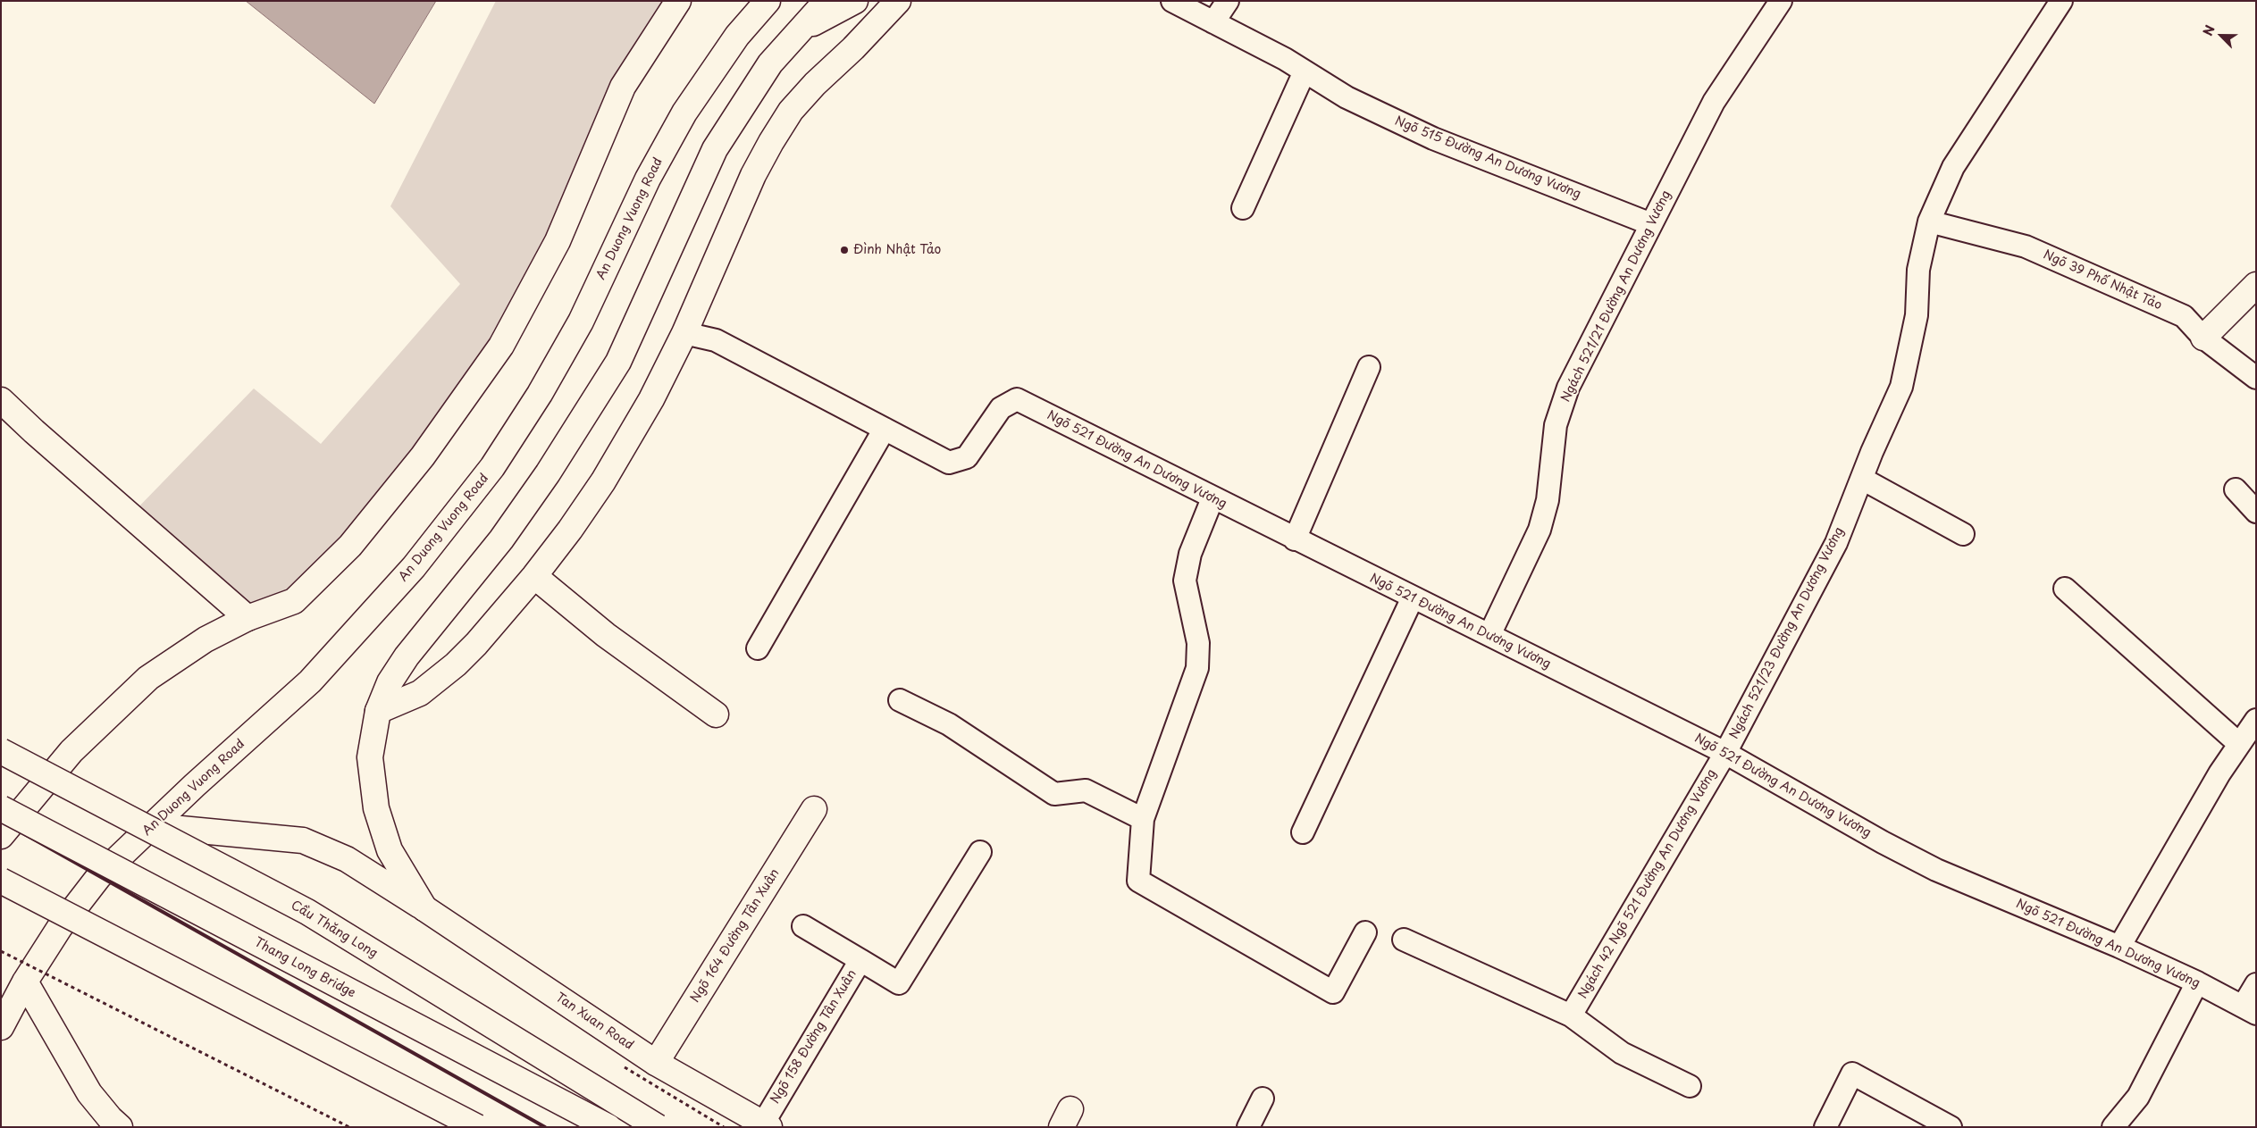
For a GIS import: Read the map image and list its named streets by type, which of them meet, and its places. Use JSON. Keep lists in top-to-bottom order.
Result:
{
  "streets": {
    "main road": [
      "An Duong Vuong Road",
      "Cầu Thăng Long",
      "Ngõ 164 Đường Tân Xuân",
      "Thang Long Bridge",
      "Tan Xuan Road"
    ],
    "lane": [
      "Ngõ 515 Đường An Dương Vương",
      "Ngõ 39 Phố Nhật Tảo",
      "Ngách 521/21 Đường An Dương Vương",
      "Ngõ 521 Đường An Dương Vương",
      "Ngách 521/23 Đường An Dương Vương",
      "Ngách 42 Ngõ 521 Đường An Dương Vương",
      "Ngõ 158 Đường Tân Xuân"
    ]
  },
  "crossings": [
    ["Ngõ 515 Đường An Dương Vương", "Ngách 521/21 Đường An Dương Vương"],
    ["An Duong Vuong Road", "Tan Xuan Road"],
    ["Ngõ 39 Phố Nhật Tảo", "Ngách 521/23 Đường An Dương Vương"],
    ["Ngách 521/21 Đường An Dương Vương", "Ngõ 521 Đường An Dương Vương"],
    ["Ngõ 521 Đường An Dương Vương", "Ngách 521/23 Đường An Dương Vương"],
    ["Ngõ 521 Đường An Dương Vương", "Ngách 42 Ngõ 521 Đường An Dương Vương"],
    ["Ngách 521/23 Đường An Dương Vương", "Ngách 42 Ngõ 521 Đường An Dương Vương"],
    ["Ngõ 164 Đường Tân Xuân", "Tan Xuan Road"],
    ["Tan Xuan Road", "Ngõ 158 Đường Tân Xuân"]
  ],
  "places": ["Đình Nhật Tảo"],
  "north": "top left"
}
